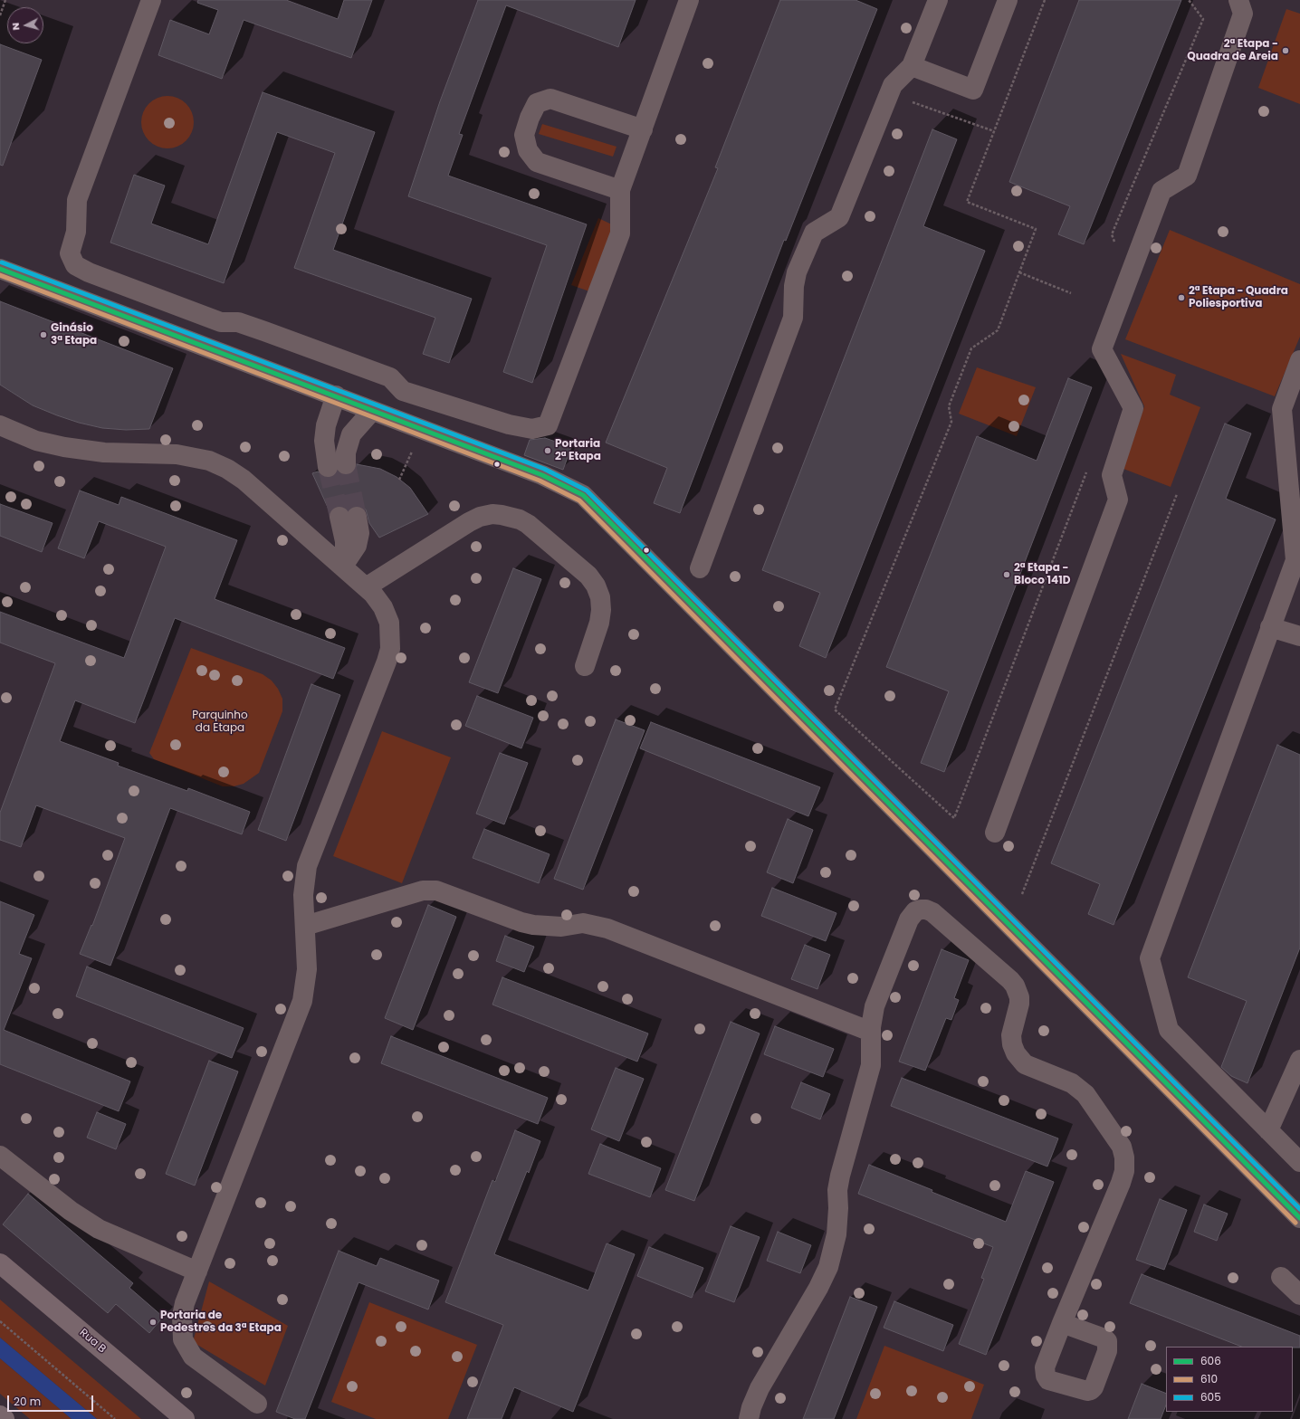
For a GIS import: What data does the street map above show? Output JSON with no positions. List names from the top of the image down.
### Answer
{
  "streets": {
    "main road": ["Rua B"]
  },
  "parks": ["Parquinho da Etapa"],
  "places": [
    "2ª Etapa - Quadra de Areia",
    "2ª Etapa - Quadra Poliesportiva",
    "Ginásio 3ª Etapa",
    "Portaria 2ª Etapa",
    "2ª Etapa - Bloco 141D",
    "Portaria de Pedestres da 3ª Etapa"
  ],
  "lines": ["transit line 605", "transit line 606", "transit line 610"],
  "legend": ["606", "610", "605"],
  "scale_bar": "20 m",
  "north": "left"
}
